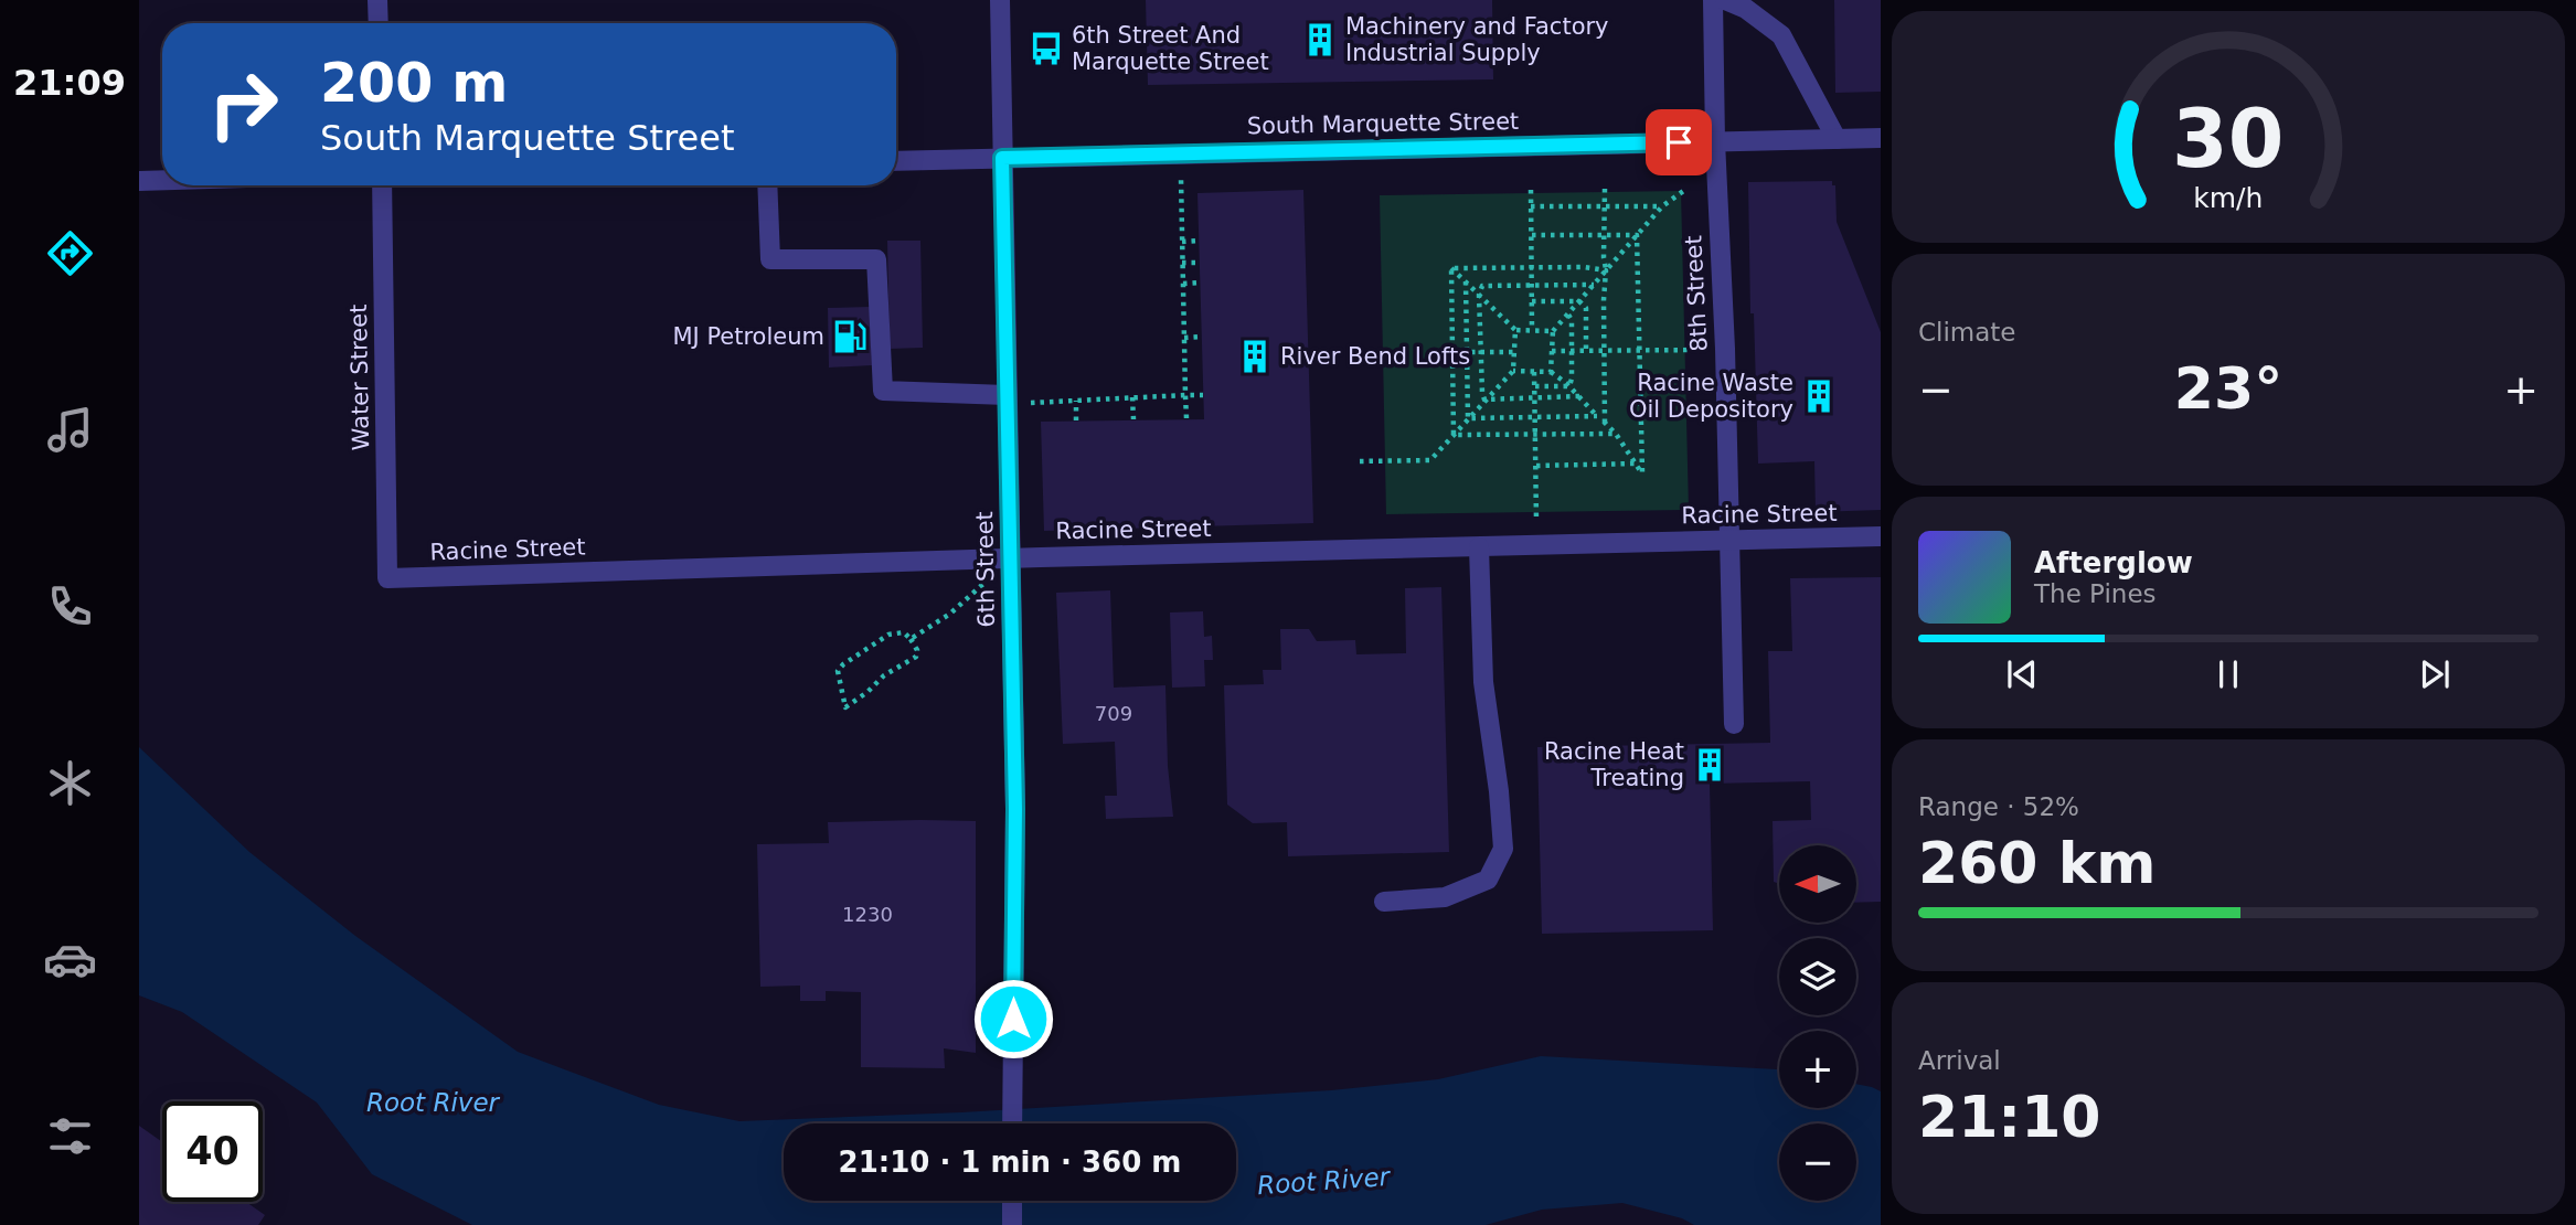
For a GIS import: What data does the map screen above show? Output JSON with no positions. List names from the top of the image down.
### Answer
{
  "streets": {
    "street": [
      "South Marquette Street",
      "8th Street",
      "Water Street",
      "Racine Street",
      "6th Street"
    ]
  },
  "crossings": [
    ["South Marquette Street", "8th Street"],
    ["South Marquette Street", "6th Street"],
    ["8th Street", "Racine Street"],
    ["Water Street", "Racine Street"],
    ["Racine Street", "6th Street"]
  ],
  "water": ["Root River"],
  "places": {
    "building": [
      "Machinery and Factory Industrial Supply",
      "River Bend Lofts",
      "Racine Waste Oil Depository",
      "Racine Heat Treating"
    ],
    "bus stop": ["6th Street And Marquette Street"],
    "fuel station": ["MJ Petroleum"]
  },
  "house_numbers": ["709", "1230"],
  "north": "left",
  "page": {
    "tabs": "21:09",
    "turn": ["200 m", "South Marquette Street"],
    "tile": [
      "Climate",
      ["Range · 52%", "260 km"],
      ["Arrival", "21:10"]
    ],
    "heat": ["−", "23°", "+"],
    "song": ["Afterglow", "The Pines"],
    "map_buttons": ["+", "−"],
    "limit": "40",
    "trip": "21:10 · 1 min · 360 m",
    "gauge": ["30", "km/h"]
  }
}
